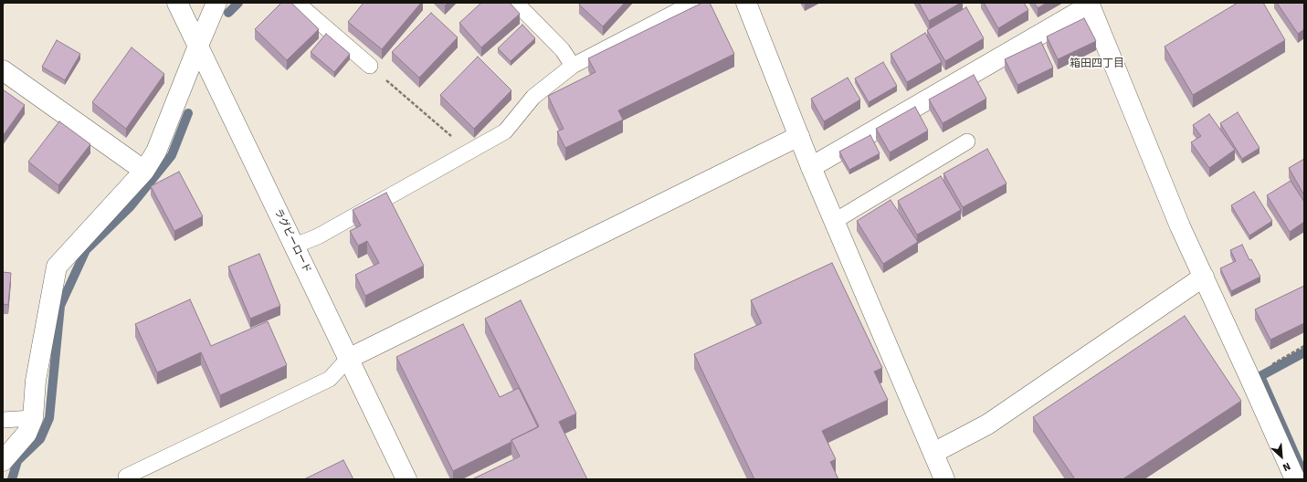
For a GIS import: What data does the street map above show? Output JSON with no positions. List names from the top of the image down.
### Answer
{
  "streets": {
    "street": ["ラグビーロード"]
  },
  "districts": ["箱田四丁目"],
  "north": "bottom right"
}
